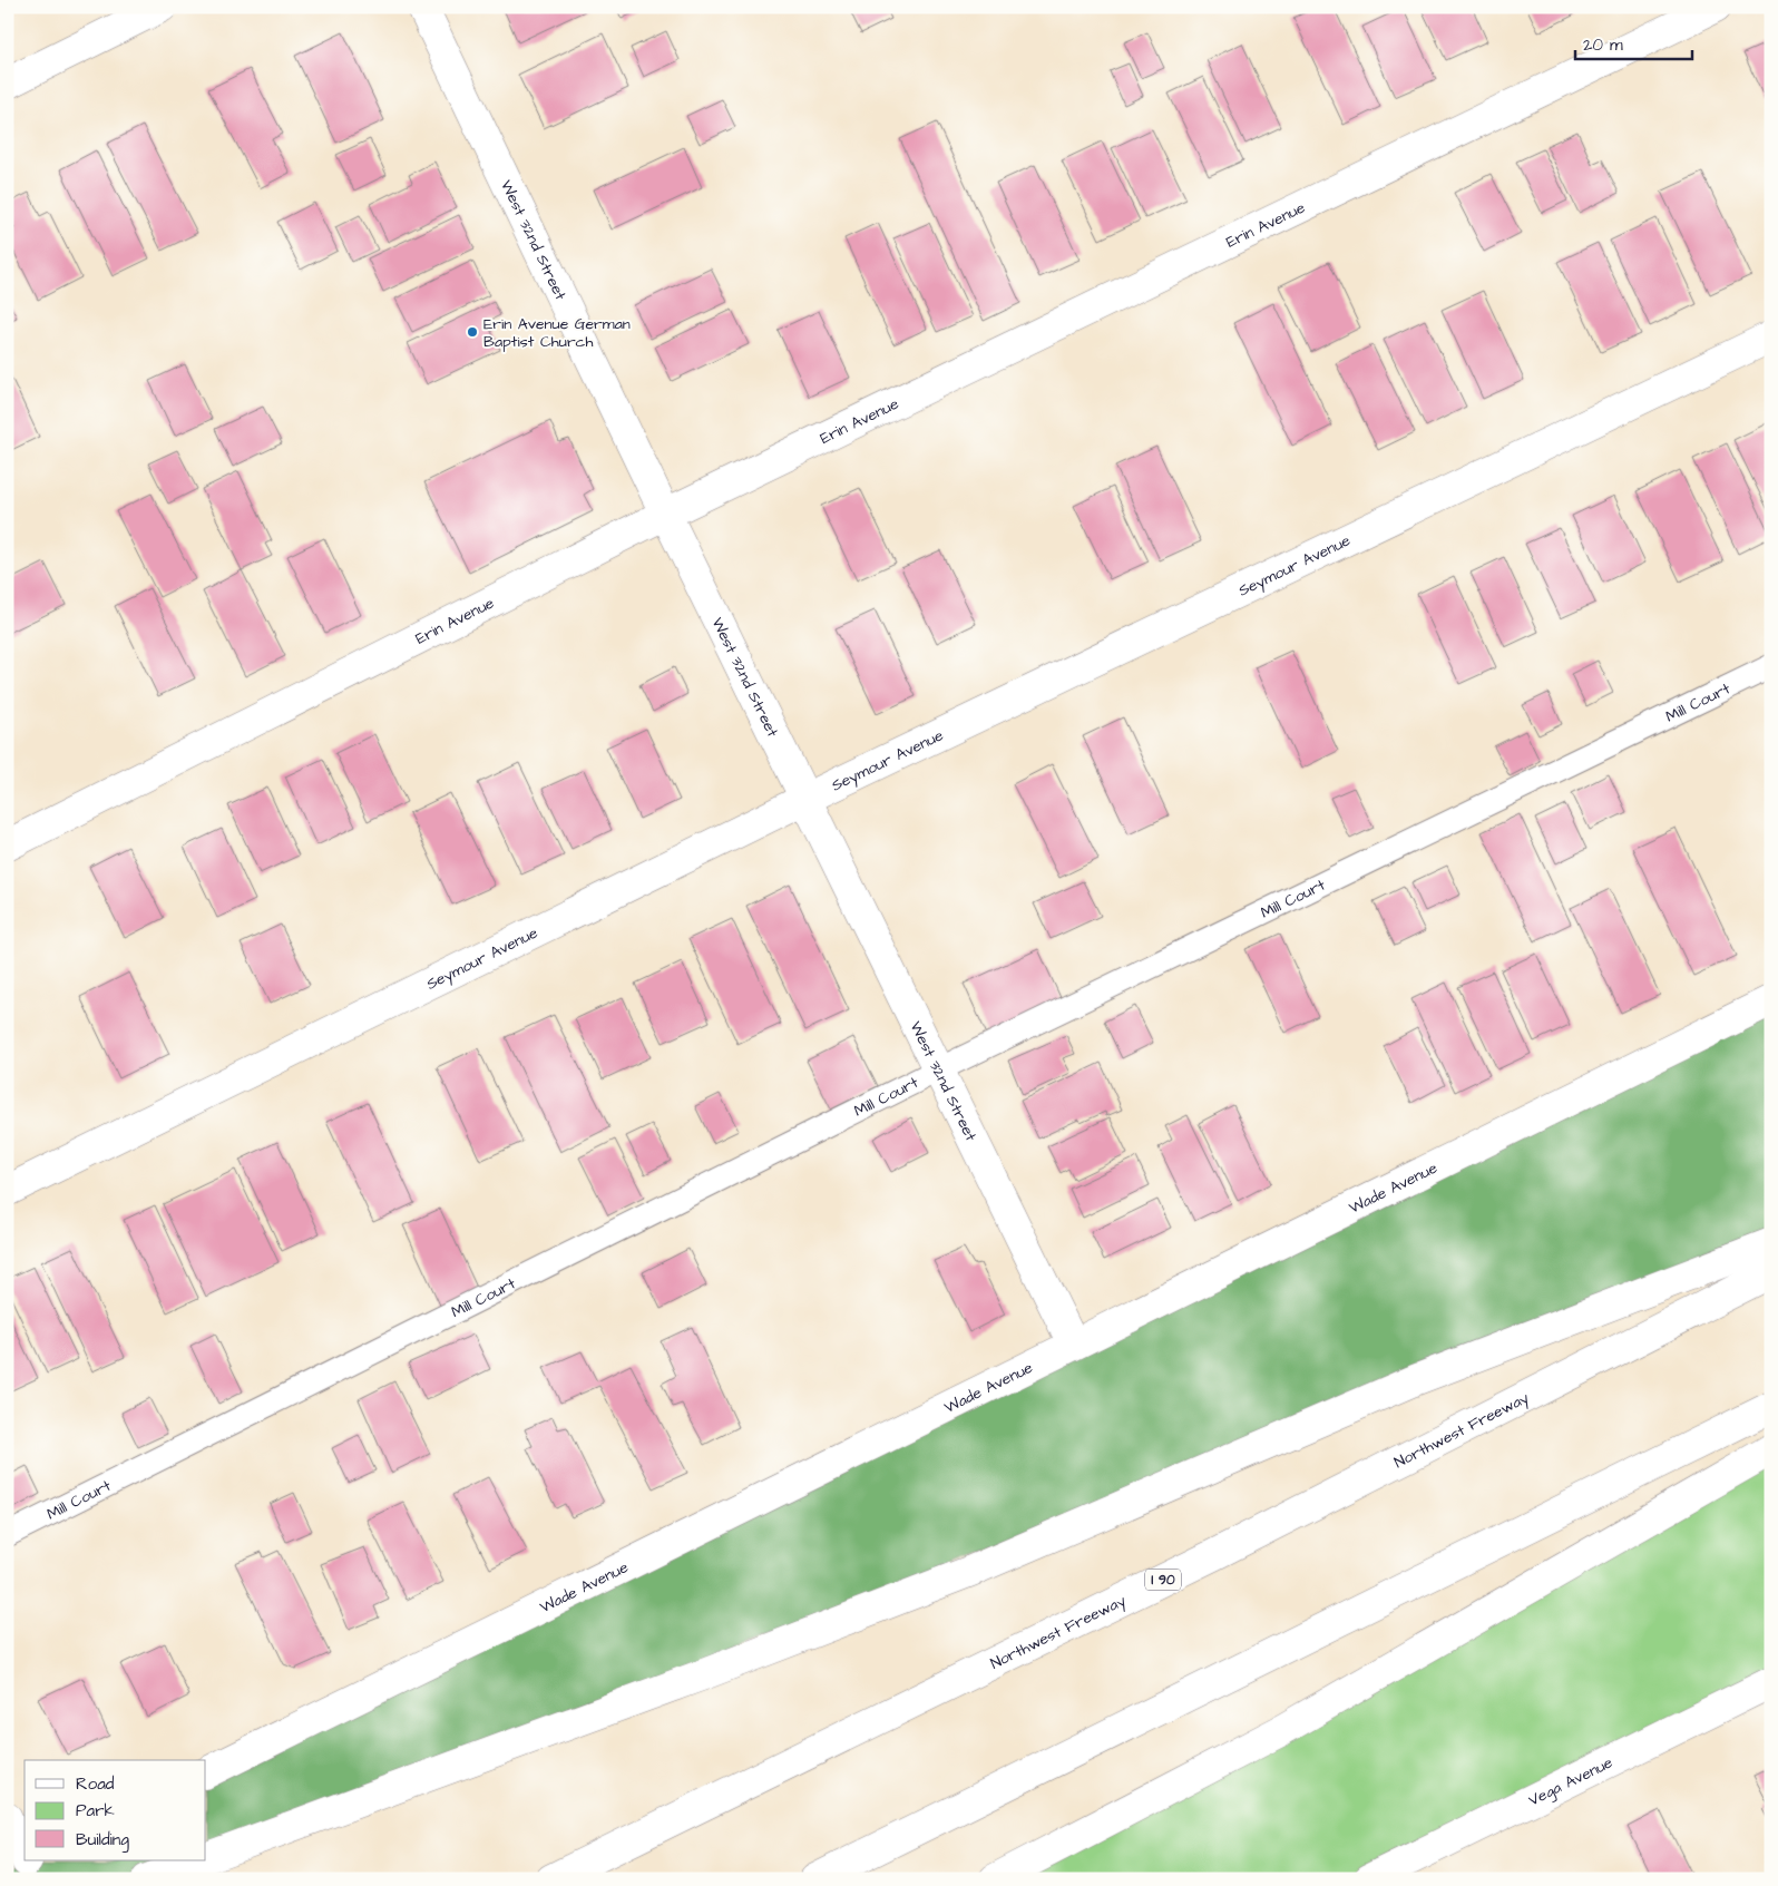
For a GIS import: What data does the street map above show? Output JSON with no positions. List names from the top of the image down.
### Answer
{
  "streets": {
    "main road": [
      "Erin Avenue",
      "West 32nd Street",
      "Seymour Avenue",
      "Wade Avenue",
      "Northwest Freeway",
      "I 90",
      "Vega Avenue"
    ],
    "lane": ["Mill Court"]
  },
  "crossings": [
    ["Erin Avenue", "West 32nd Street"],
    ["West 32nd Street", "Seymour Avenue"],
    ["West 32nd Street", "Mill Court"],
    ["West 32nd Street", "Wade Avenue"]
  ],
  "places": ["Erin Avenue German Baptist Church"],
  "legend": ["Road", "Park", "Building"],
  "scale_bar": "20 m"
}
